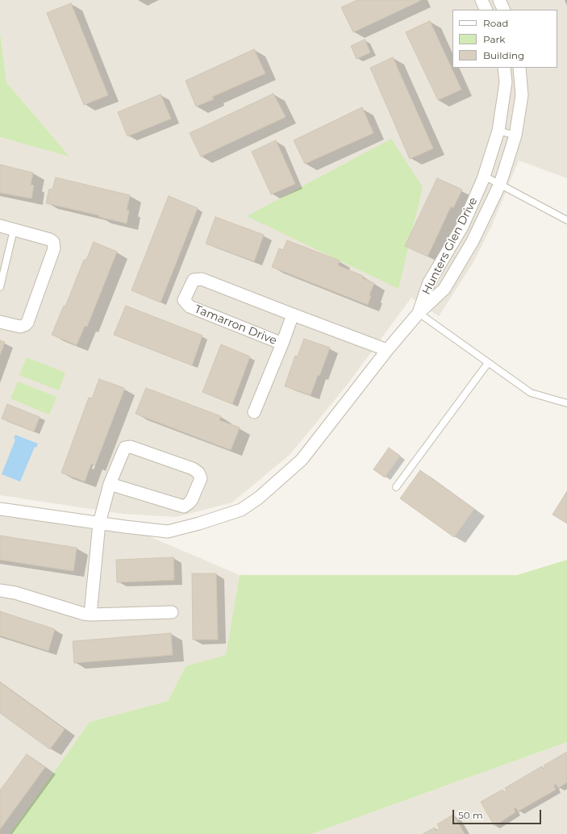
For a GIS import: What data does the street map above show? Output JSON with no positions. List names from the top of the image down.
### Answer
{
  "streets": {
    "street": ["Hunters Glen Drive", "Tamarron Drive"]
  },
  "crossings": [
    ["Hunters Glen Drive", "Tamarron Drive"]
  ],
  "legend": ["Road", "Park", "Building"],
  "scale_bar": "50 m"
}
